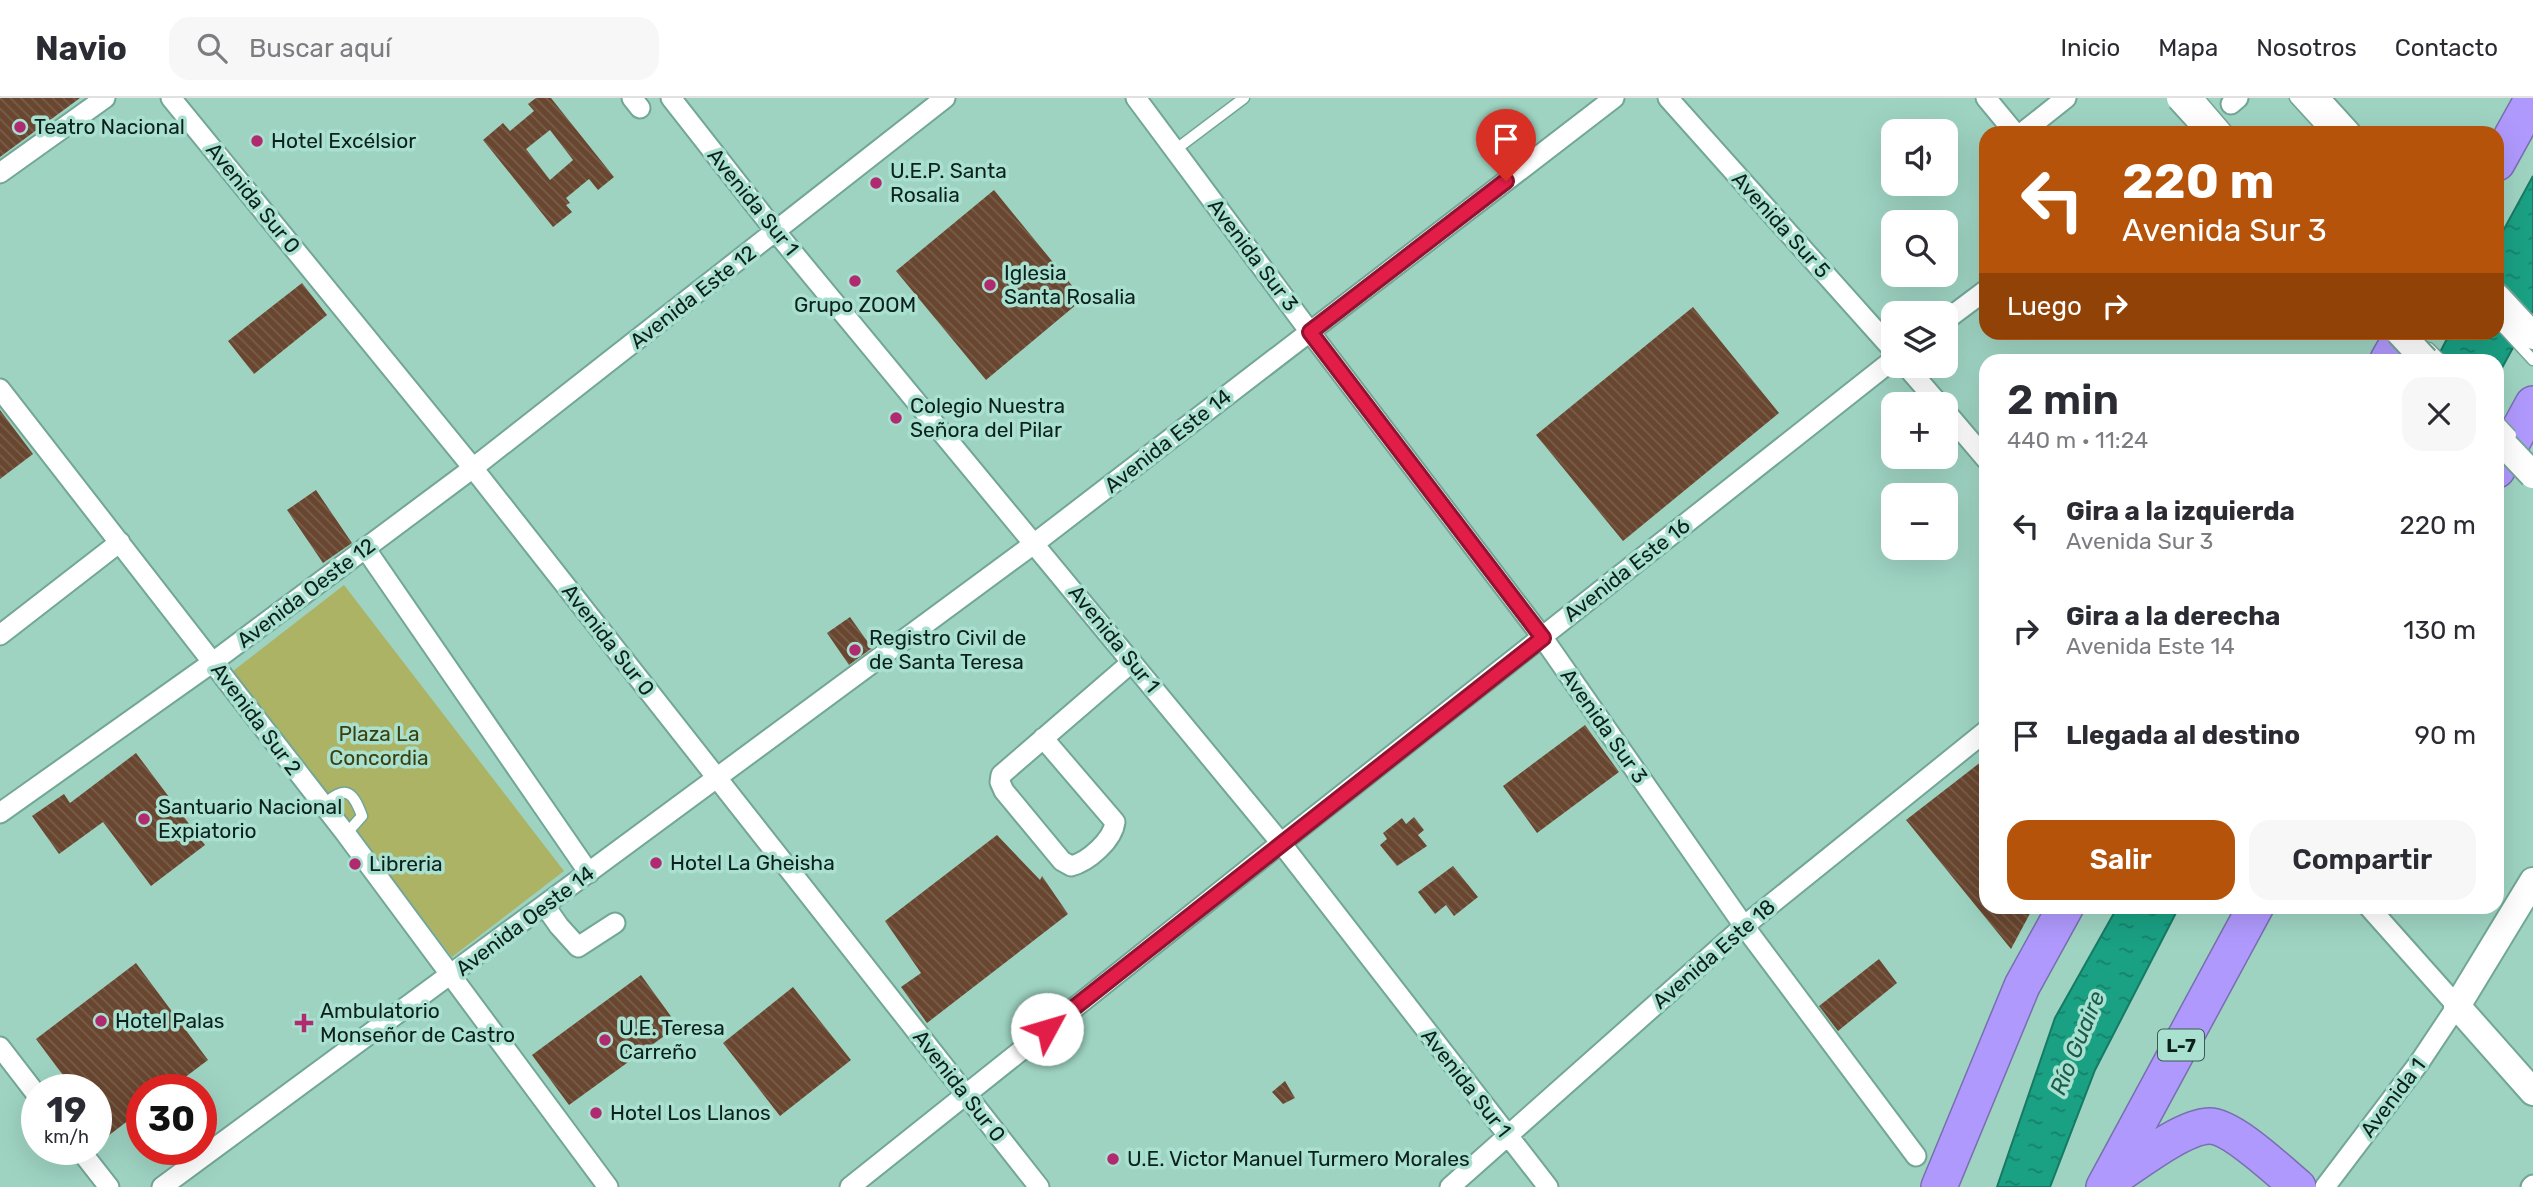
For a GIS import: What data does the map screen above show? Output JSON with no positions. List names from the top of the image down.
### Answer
{
  "streets": {
    "highway": ["L-7"],
    "street": [
      "Avenida Sur 0",
      "Avenida Sur 1",
      "Avenida Sur 5",
      "Avenida Sur 3",
      "Avenida Este 12",
      "Avenida Este 14",
      "Avenida Este 16",
      "Avenida Oeste 12",
      "Avenida Sur 2",
      "Avenida Oeste 14",
      "Avenida Este 18",
      "Avenida 1"
    ]
  },
  "crossings": [
    ["Avenida Sur 0", "Avenida Este 12"],
    ["Avenida Sur 0", "Avenida Este 14"],
    ["Avenida Sur 0", "Avenida Este 16"],
    ["Avenida Sur 0", "Avenida Oeste 12"],
    ["Avenida Sur 0", "Avenida Oeste 14"],
    ["Avenida Sur 1", "Avenida Este 12"],
    ["Avenida Sur 1", "Avenida Este 14"],
    ["Avenida Sur 1", "Avenida Este 16"],
    ["Avenida Sur 1", "Avenida Este 18"],
    ["Avenida Sur 3", "Avenida Este 14"],
    ["Avenida Sur 3", "Avenida Este 16"],
    ["Avenida Sur 3", "Avenida Este 18"],
    ["Avenida Este 12", "Avenida Oeste 12"],
    ["Avenida Este 14", "Avenida Oeste 14"],
    ["Avenida Oeste 12", "Avenida Sur 2"],
    ["Avenida Sur 2", "Avenida Oeste 14"]
  ],
  "water": ["Río Guaire"],
  "parks": ["Plaza La Concordia"],
  "places": {
    "other": [
      "Teatro Nacional",
      "Hotel Excélsior",
      "U.E.P. Santa Rosalia",
      "Grupo ZOOM",
      "Iglesia Santa Rosalia",
      "Colegio Nuestra Señora del Pilar",
      "Registro Civil de de Santa Teresa",
      "Santuario Nacional Expiatorio",
      "Hotel La Gheisha",
      "Libreria",
      "Hotel Palas",
      "U.E. Teresa Carreño",
      "Hotel Los Llanos",
      "U.E. Victor Manuel Turmero Morales"
    ],
    "health": ["Ambulatorio Monseñor de Castro"]
  },
  "page": {
    "header": "Navio",
    "search": "Buscar aquí",
    "nav": [
      "Inicio",
      "Mapa",
      "Nosotros",
      "Contacto"
    ],
    "map_buttons": ["+", "−"],
    "turn": ["220 m", "Avenida Sur 3"],
    "then": "Luego",
    "heading": ["2 min", "440 m · 11:24"],
    "list": [
      {
        "name": "Gira a la izquierda",
        "note": "Avenida Sur 3",
        "value": "220 m"
      },
      {
        "name": "Gira a la derecha",
        "note": "Avenida Este 14",
        "value": "130 m"
      },
      {
        "name": "Llegada al destino",
        "value": "90 m"
      }
    ],
    "buttons": ["Salir", "Compartir"],
    "speed": "19 km/h",
    "limit": "30"
  }
}
